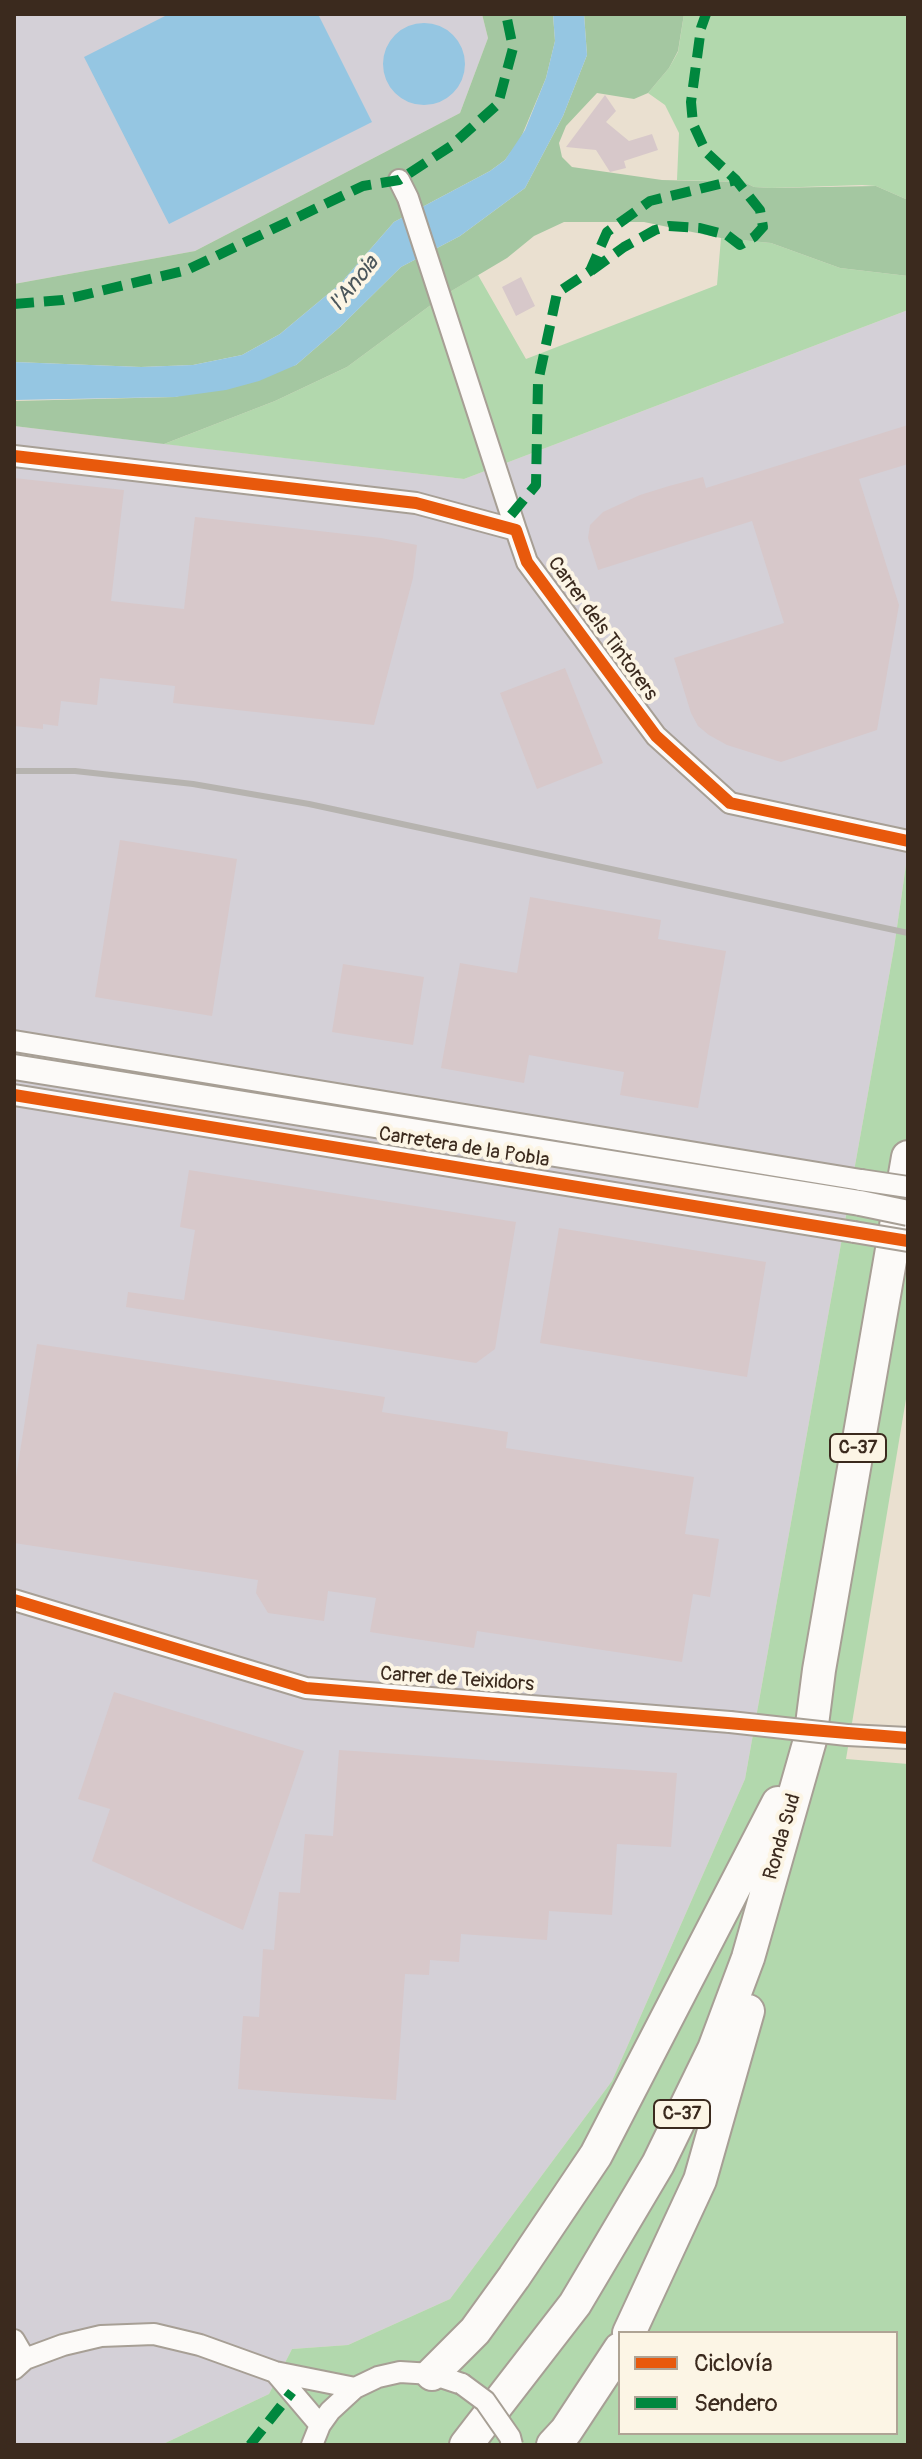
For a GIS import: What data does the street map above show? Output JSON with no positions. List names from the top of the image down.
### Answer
{
  "streets": {
    "highway": ["C-37", "Ronda Sud"],
    "street": ["Carrer dels Tintorers", "Carretera de la Pobla", "Carrer de Teixidors"]
  },
  "crossings": [
    ["C-37", "Ronda Sud"]
  ],
  "water": ["l'Anoia"],
  "legend": ["Ciclovía", "Sendero"]
}
